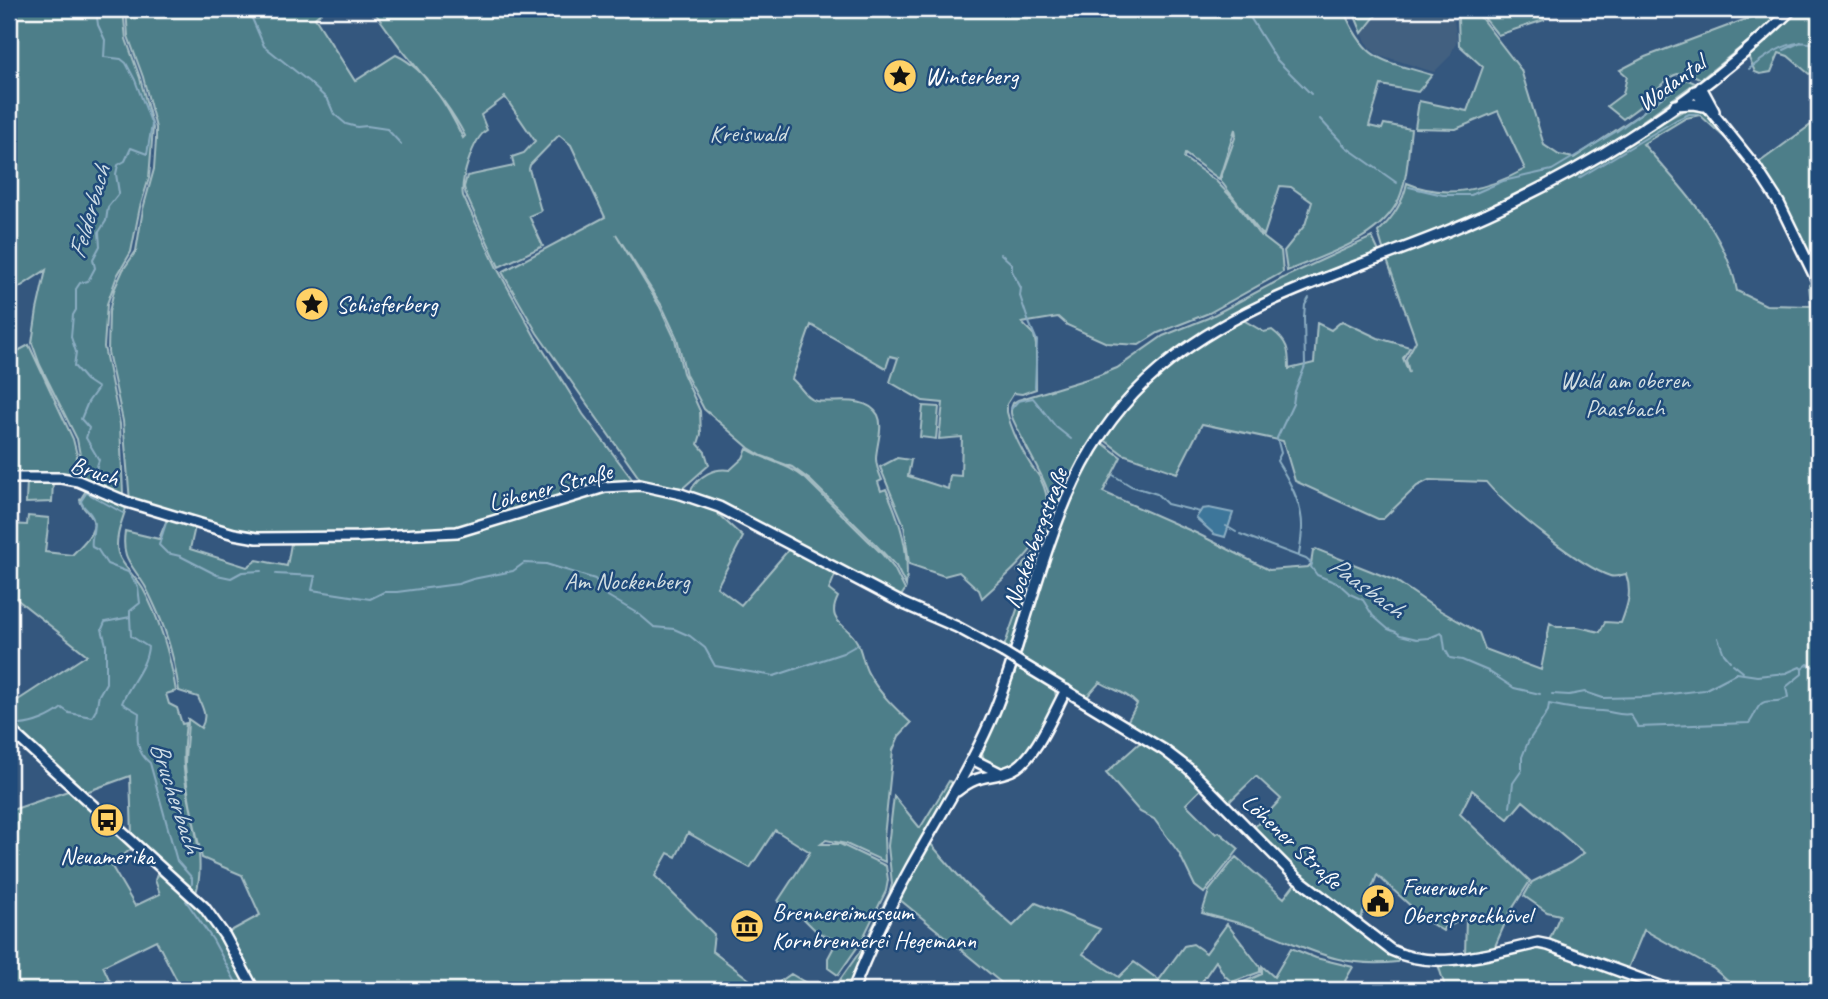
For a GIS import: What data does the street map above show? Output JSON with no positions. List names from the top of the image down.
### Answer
{
  "streets": {
    "street": [
      "Wodantal",
      "Bruch",
      "Löhener Straße",
      "Nockenbergstraße"
    ]
  },
  "crossings": [
    ["Wodantal", "Nockenbergstraße"],
    ["Bruch", "Löhener Straße"]
  ],
  "water": ["Felderbach", "Paasbach", "Brucherbach"],
  "parks": ["Kreiswald", "Wald am oberen Paasbach", "Am Nockenberg"],
  "places": {
    "place": ["Winterberg", "Schieferberg"],
    "bus stop": ["Neuamerika"],
    "public building": ["Feuerwehr Obersprockhövel"],
    "museum": ["Brennereimuseum Kornbrennerei Hegemann"]
  }
}
